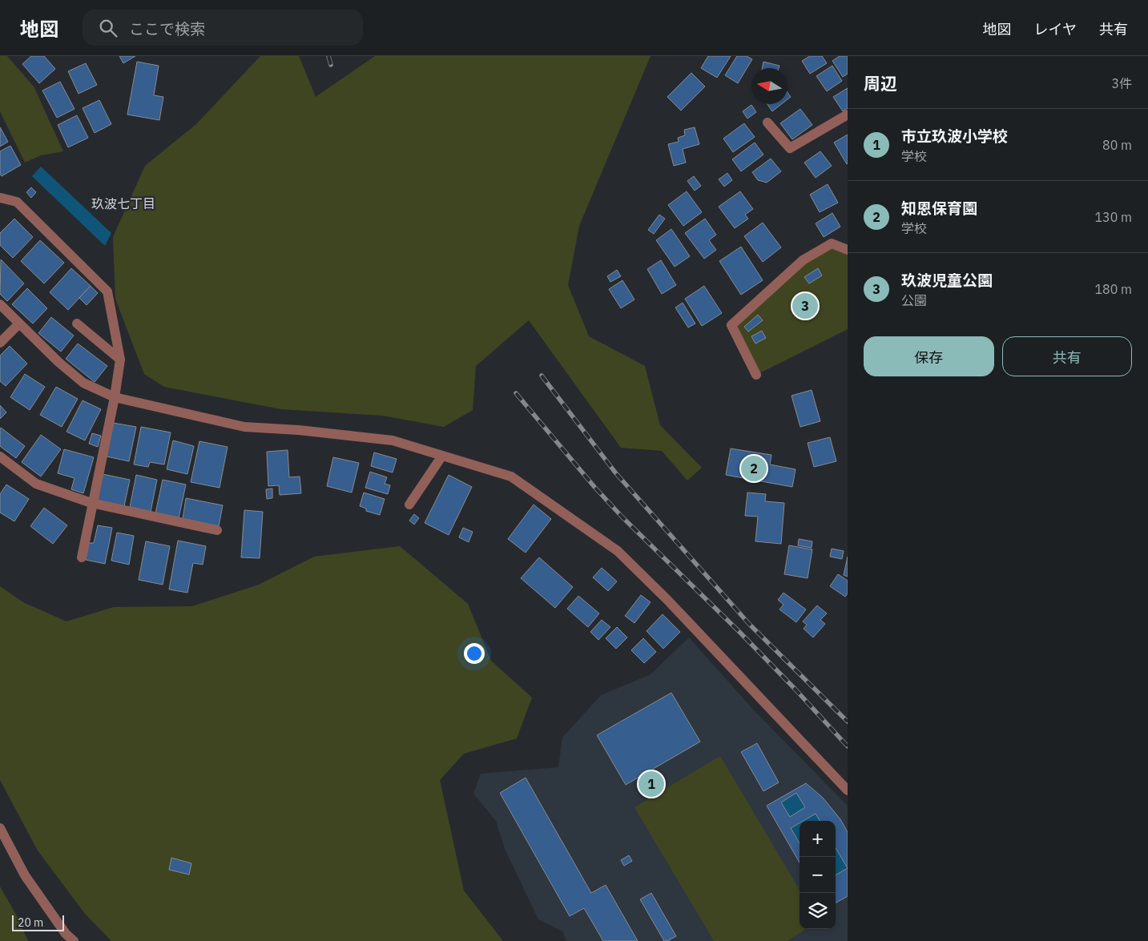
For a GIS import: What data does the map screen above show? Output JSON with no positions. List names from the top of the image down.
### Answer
{
  "districts": ["玖波七丁目"],
  "scale_bar": "20 m",
  "north": "left",
  "page": {
    "header": "地図",
    "search": "ここで検索",
    "nav": ["地図", "レイヤ", "共有"],
    "heading": ["周辺", "3件"],
    "list": [
      {
        "mark": "1",
        "name": "市立玖波小学校",
        "note": "学校",
        "value": "80 m"
      },
      {
        "mark": "2",
        "name": "知恩保育園",
        "note": "学校",
        "value": "130 m"
      },
      {
        "mark": "3",
        "name": "玖波児童公園",
        "note": "公園",
        "value": "180 m"
      }
    ],
    "pins": ["3", "2", "1"],
    "buttons": ["保存", "共有"],
    "map_buttons": ["+", "−"],
    "scale": "20 m"
  }
}
